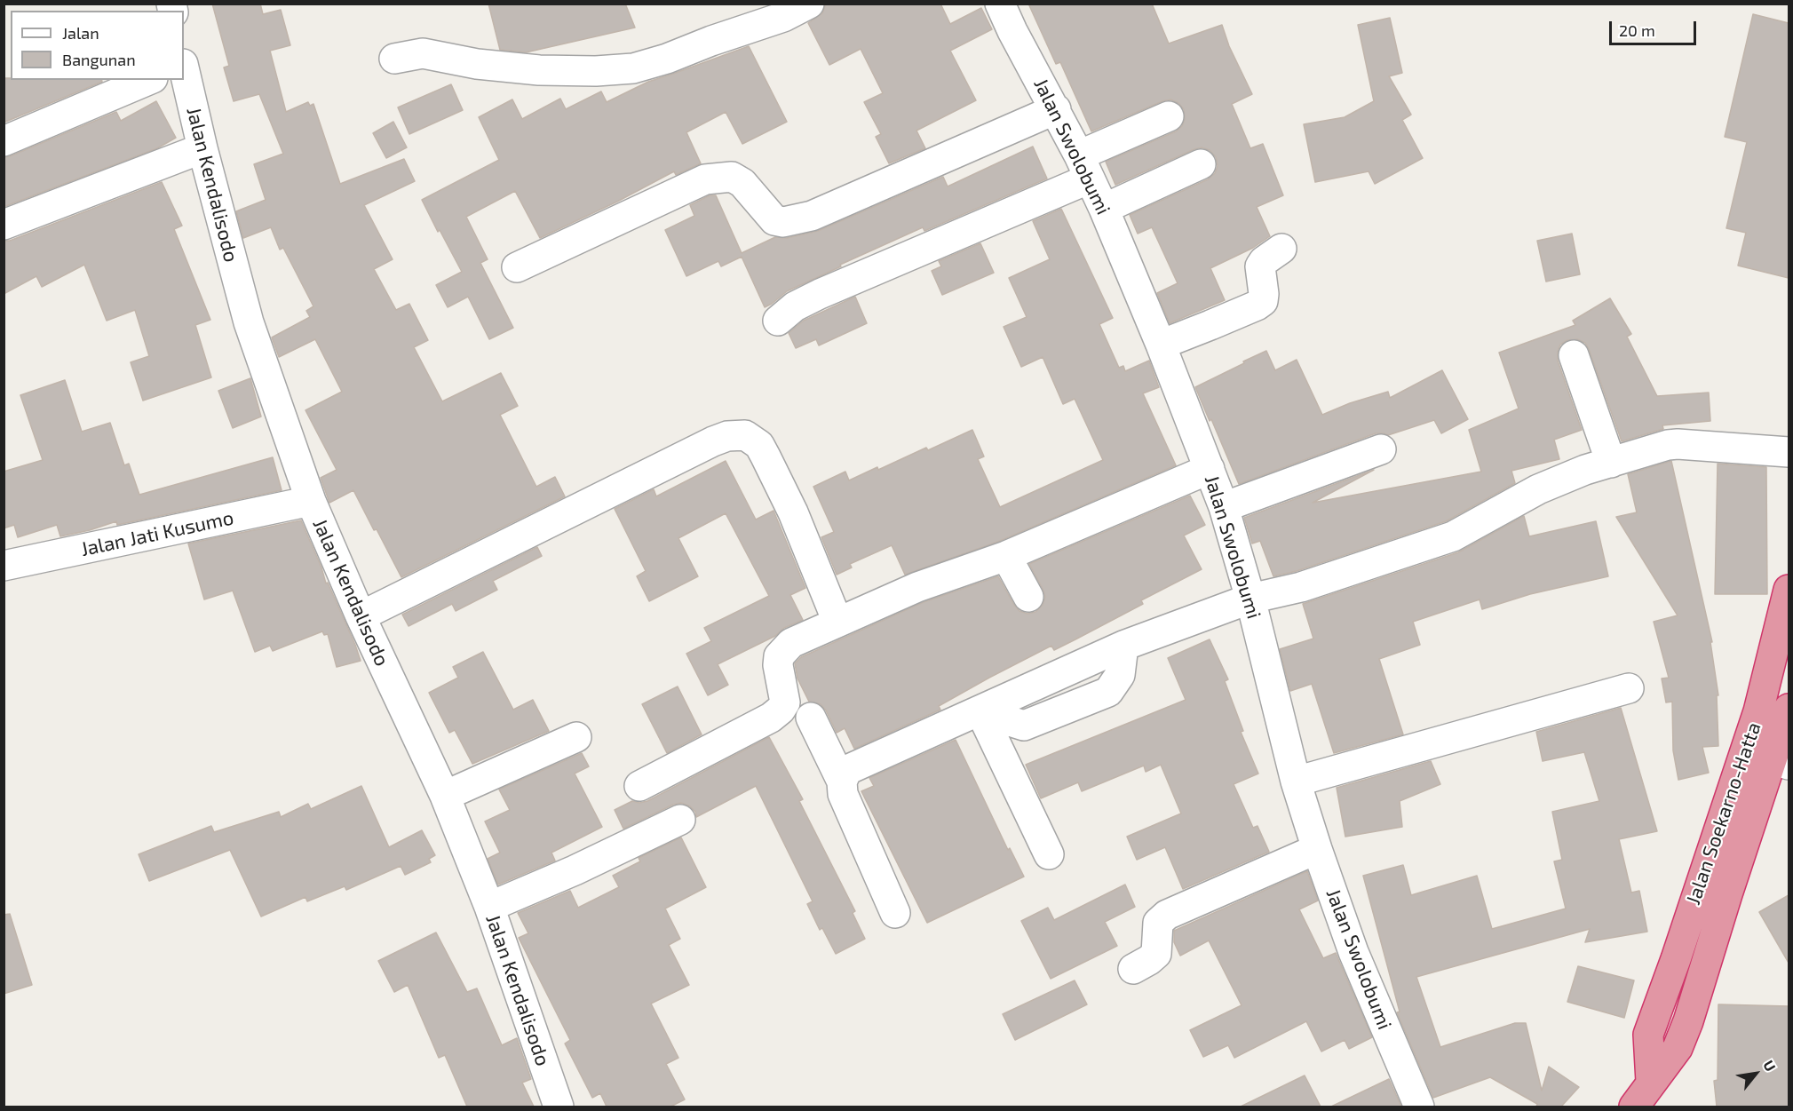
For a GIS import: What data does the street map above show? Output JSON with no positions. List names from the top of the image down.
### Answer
{
  "streets": {
    "highway": ["Jalan Soekarno-Hatta"],
    "street": ["Jalan Swolobumi", "Jalan Kendalisodo", "Jalan Jati Kusumo"]
  },
  "crossings": [
    ["Jalan Kendalisodo", "Jalan Jati Kusumo"]
  ],
  "legend": ["Jalan", "Bangunan"],
  "scale_bar": "20 m",
  "north": "top right"
}
